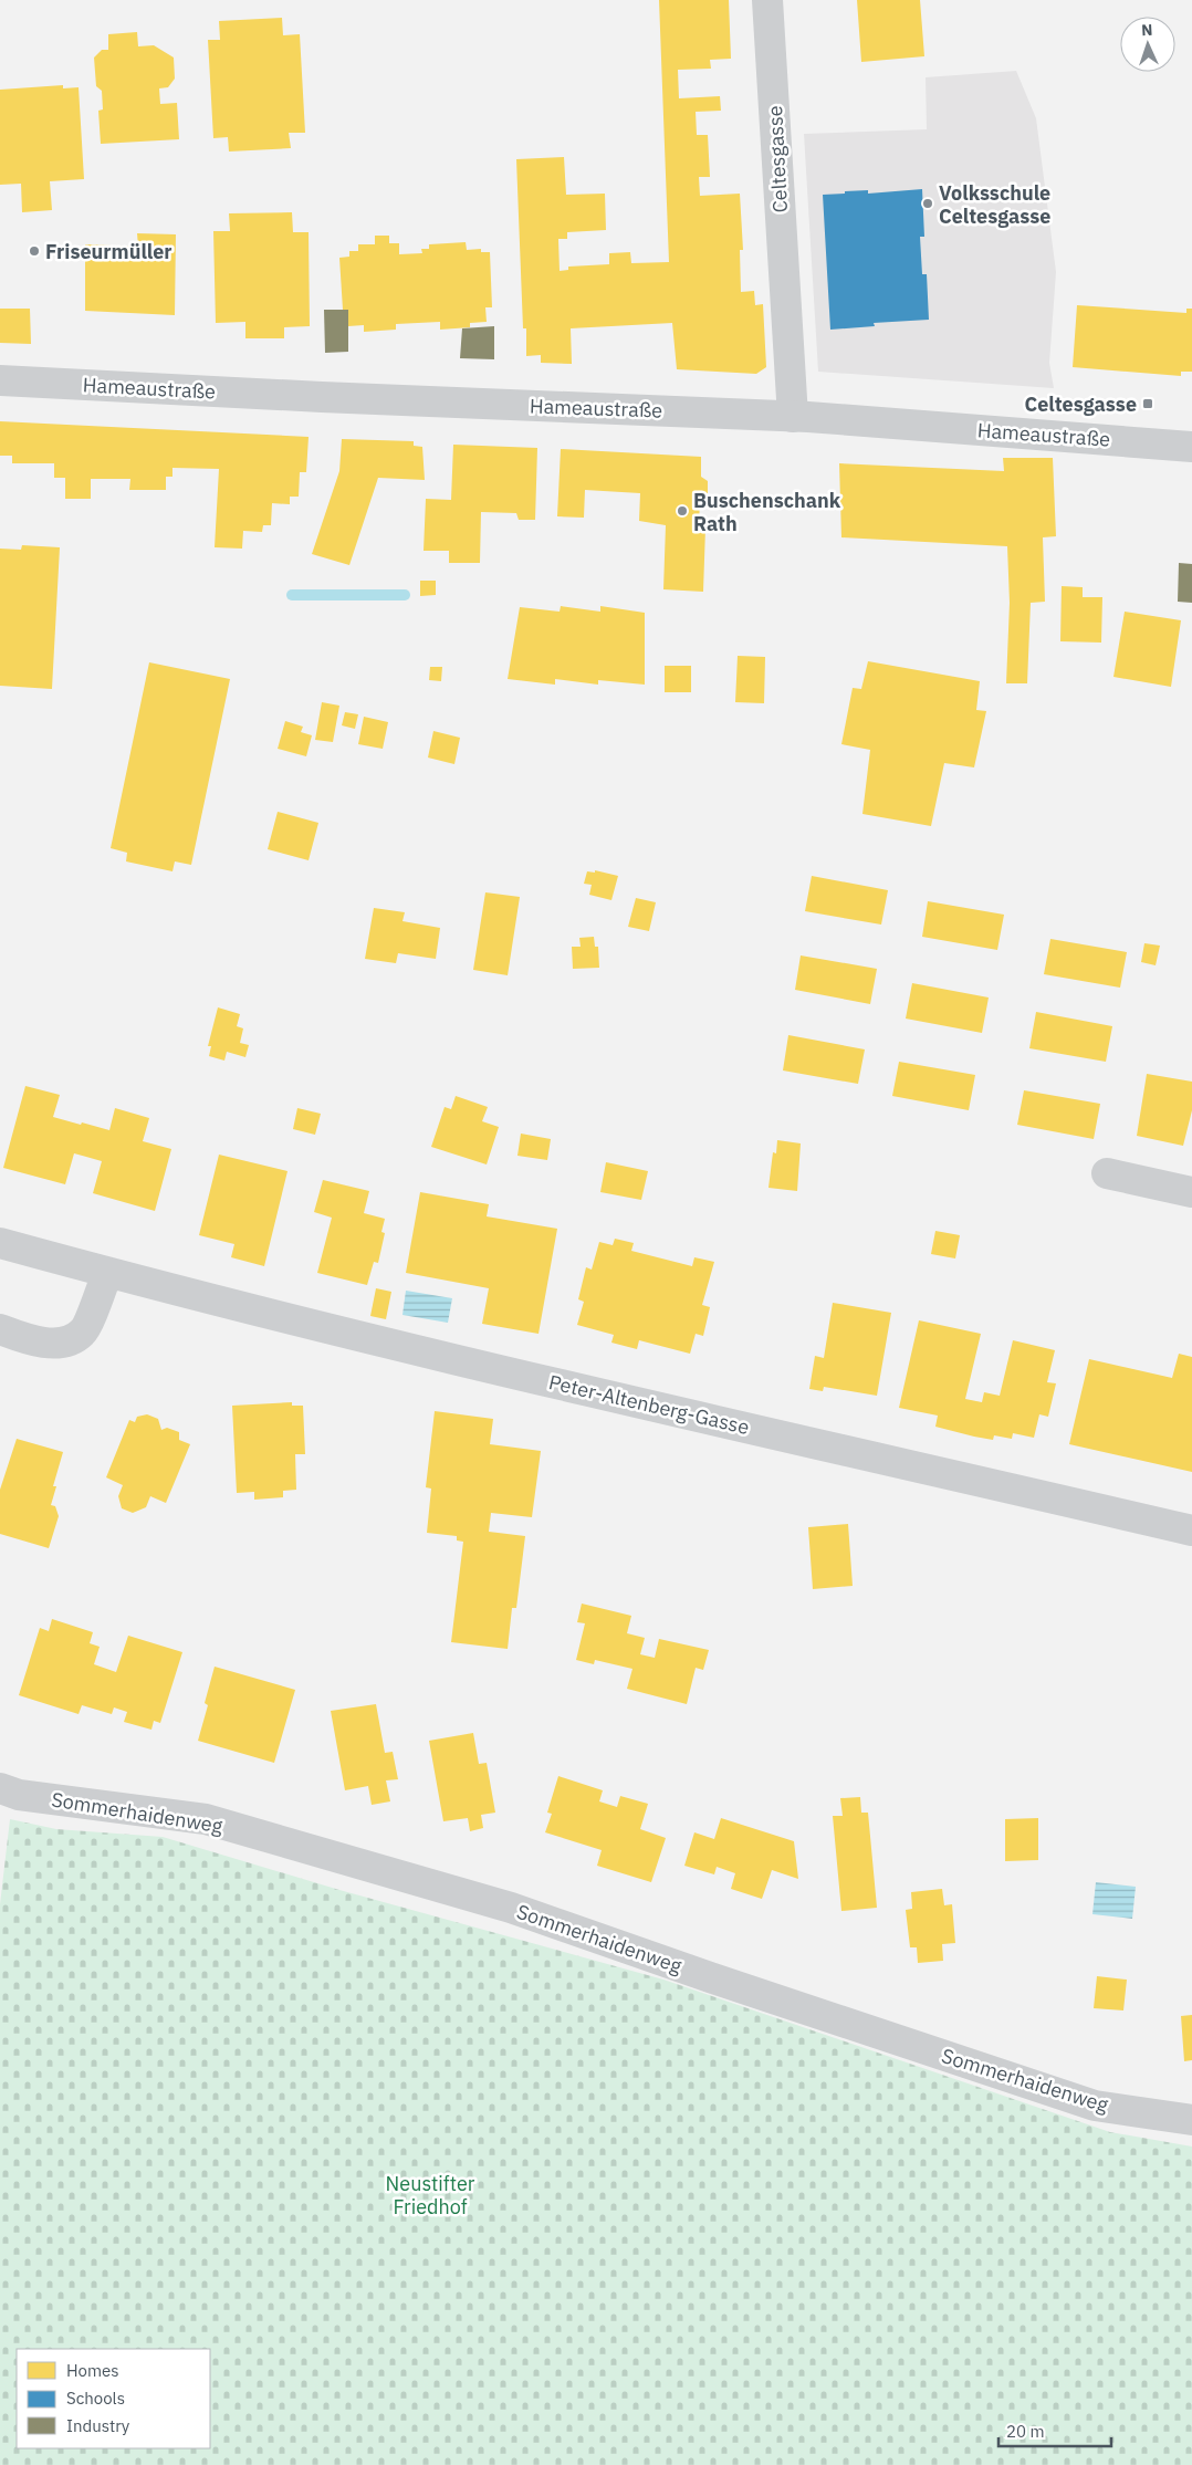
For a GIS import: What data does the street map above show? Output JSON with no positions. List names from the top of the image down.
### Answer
{
  "streets": {
    "street": [
      "Celtesgasse",
      "Hameaustraße",
      "Peter-Altenberg-Gasse",
      "Sommerhaidenweg"
    ]
  },
  "crossings": [
    ["Celtesgasse", "Hameaustraße"]
  ],
  "parks": ["Neustifter Friedhof"],
  "places": {
    "other": ["Volksschule Celtesgasse", "Friseurmüller", "Buschenschank Rath"],
    "transit": ["Celtesgasse"]
  },
  "legend": ["Homes", "Schools", "Industry"],
  "scale_bar": "20 m",
  "north": "top"
}
